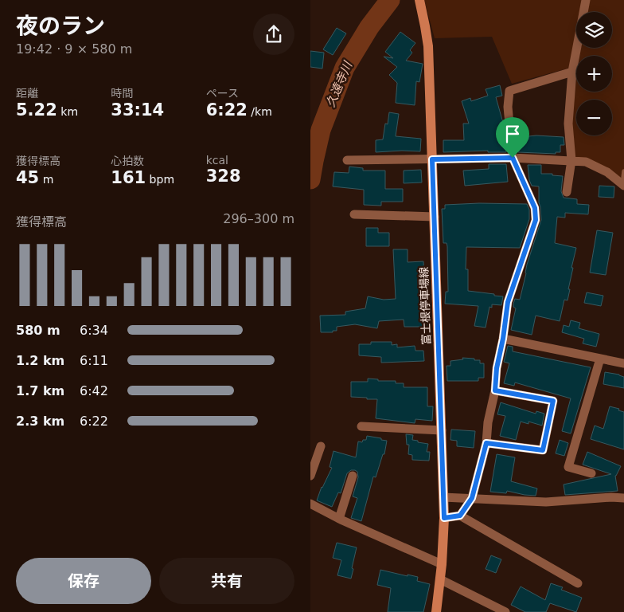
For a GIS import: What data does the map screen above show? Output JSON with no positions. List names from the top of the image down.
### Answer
{
  "streets": {
    "main road": ["富士根停車場線"]
  },
  "water": ["久遠寺川"],
  "page": {
    "heading": ["夜のラン", "19:42 · 9 × 580 m"],
    "map_buttons": ["+", "−"],
    "stats": [
      ["距離", "5.22 km"],
      ["時間", "33:14"],
      ["ペース", "6:22 /km"],
      ["獲得標高", "45 m"],
      ["心拍数", "161 bpm"],
      ["kcal", "328"]
    ],
    "chart": ["獲得標高", "296–300 m"],
    "list": [
      {
        "name": "580 m",
        "note": "6:34"
      },
      {
        "name": "1.2 km",
        "note": "6:11"
      },
      {
        "name": "1.7 km",
        "note": "6:42"
      },
      {
        "name": "2.3 km",
        "note": "6:22"
      }
    ],
    "buttons": ["保存", "共有"]
  }
}
